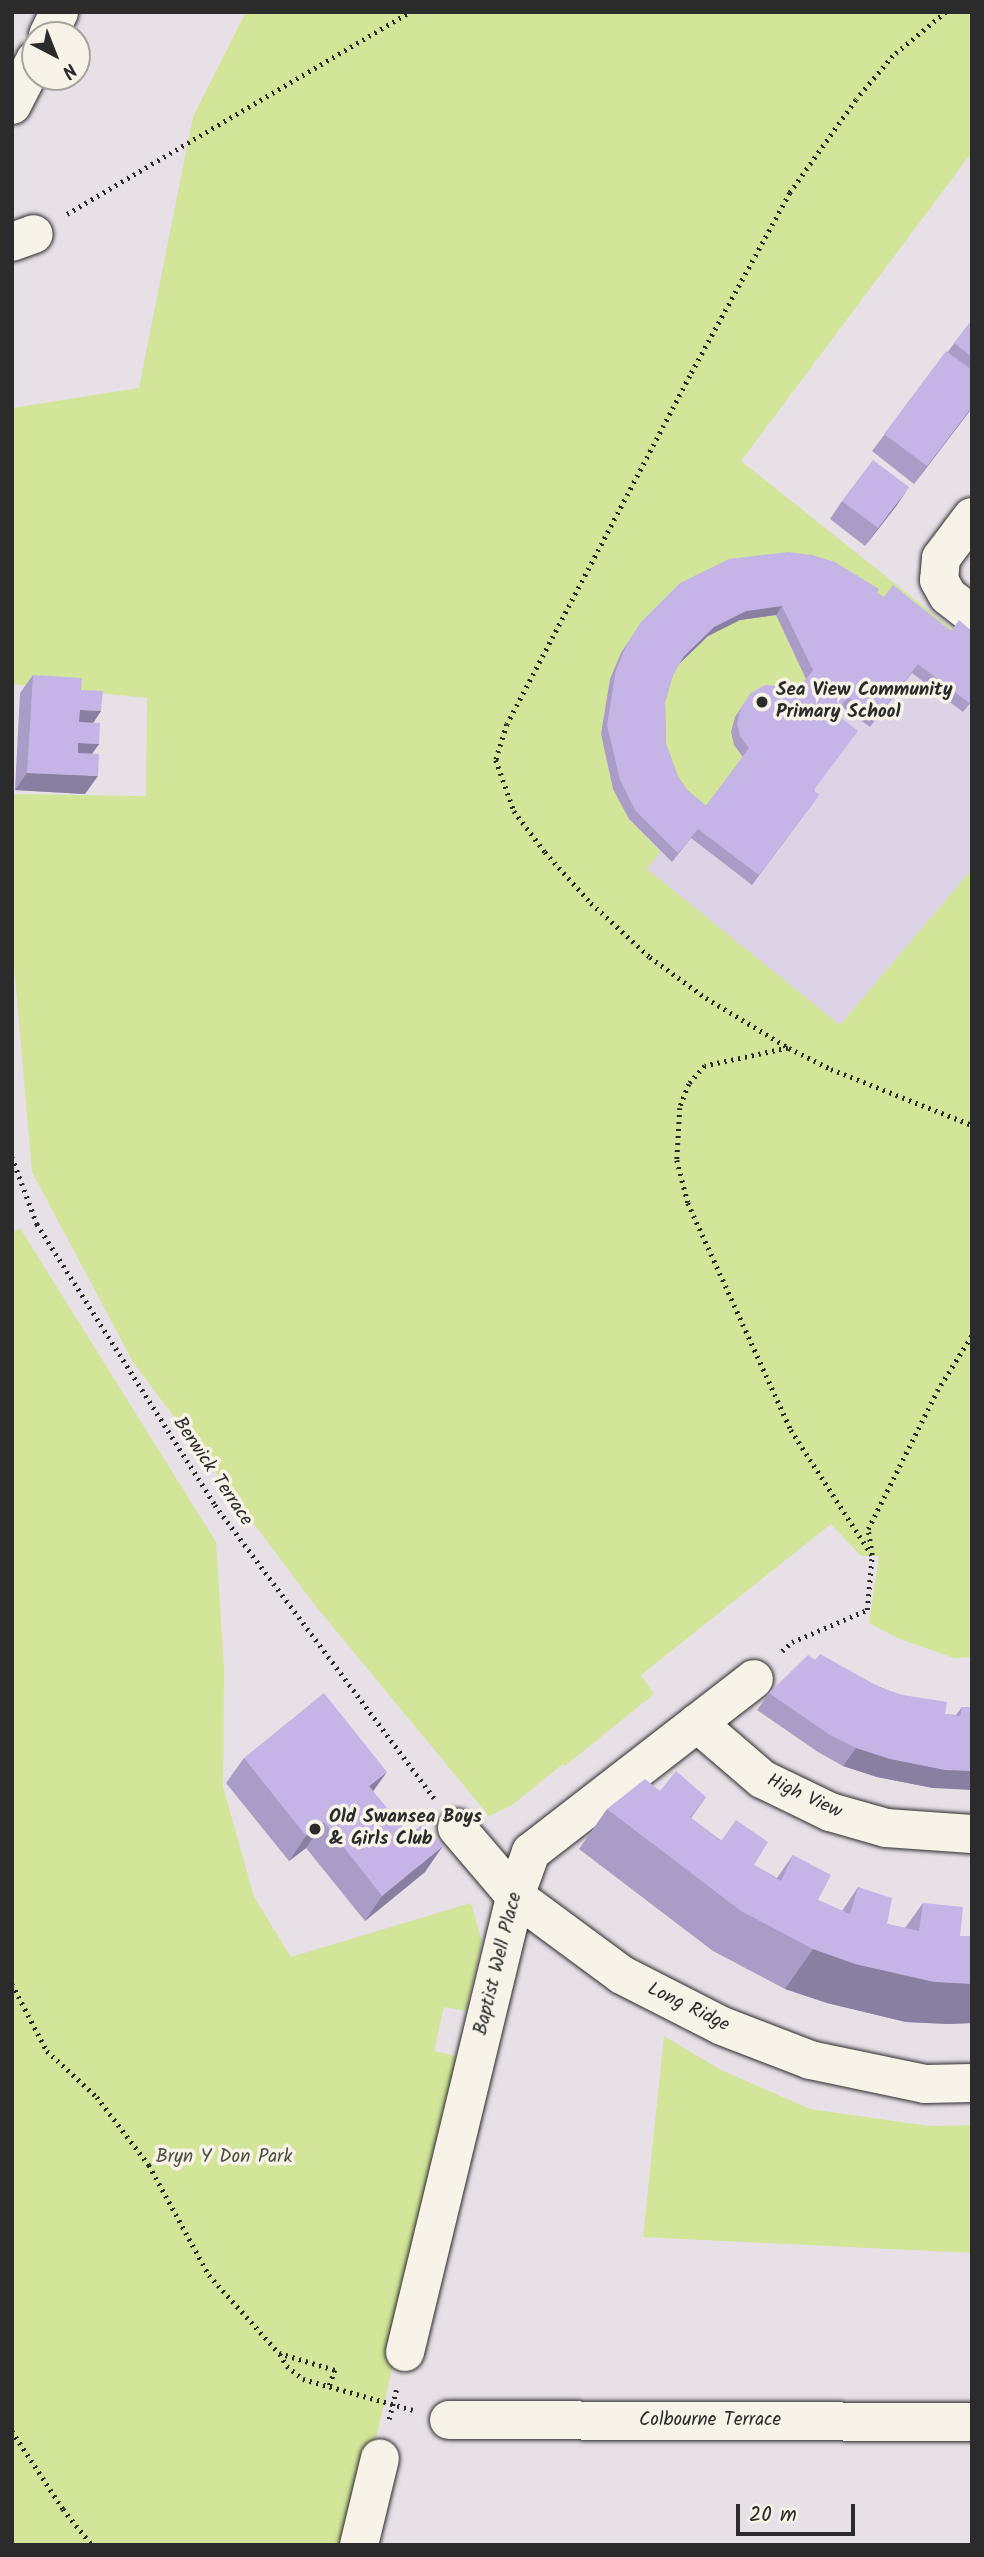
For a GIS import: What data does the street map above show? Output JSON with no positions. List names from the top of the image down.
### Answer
{
  "streets": {
    "street": [
      "High View",
      "Baptist Well Place",
      "Long Ridge",
      "Colbourne Terrace"
    ],
    "path": ["Berwick Terrace"]
  },
  "crossings": [
    ["High View", "Baptist Well Place"],
    ["Baptist Well Place", "Long Ridge"]
  ],
  "parks": ["Bryn Y Don Park"],
  "places": ["Sea View Community Primary School", "Old Swansea Boys & Girls Club"],
  "scale_bar": "20 m",
  "north": "bottom right"
}
